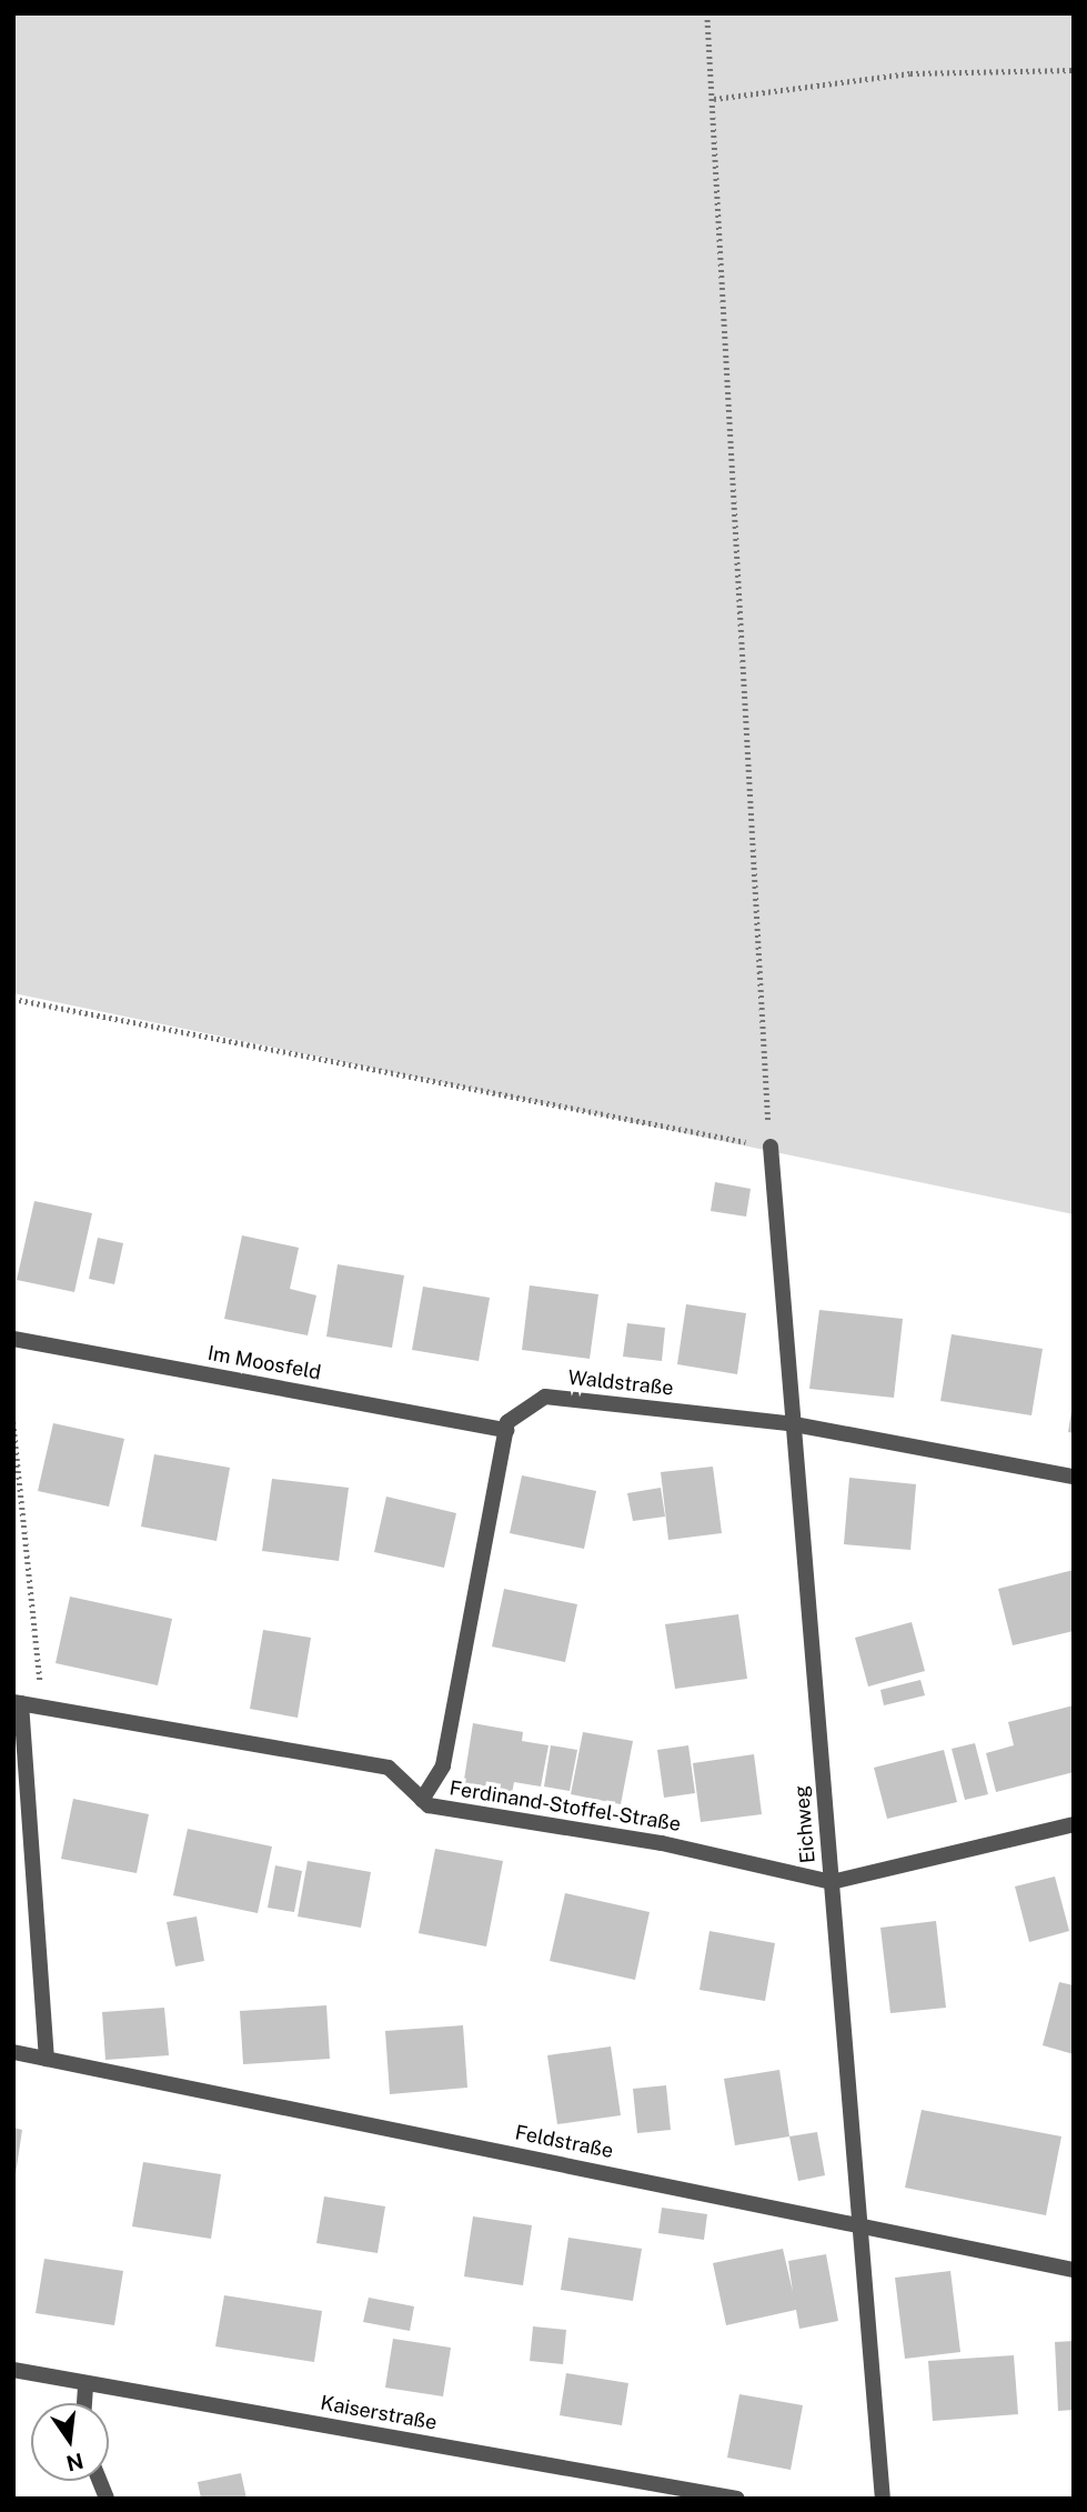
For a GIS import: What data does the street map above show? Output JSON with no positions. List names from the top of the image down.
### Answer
{
  "streets": {
    "street": [
      "Im Moosfeld",
      "Waldstraße",
      "Ferdinand-Stoffel-Straße",
      "Eichweg",
      "Feldstraße",
      "Kaiserstraße"
    ]
  },
  "crossings": [
    ["Im Moosfeld", "Waldstraße"],
    ["Waldstraße", "Eichweg"],
    ["Ferdinand-Stoffel-Straße", "Eichweg"],
    ["Eichweg", "Feldstraße"]
  ],
  "north": "bottom"
}
